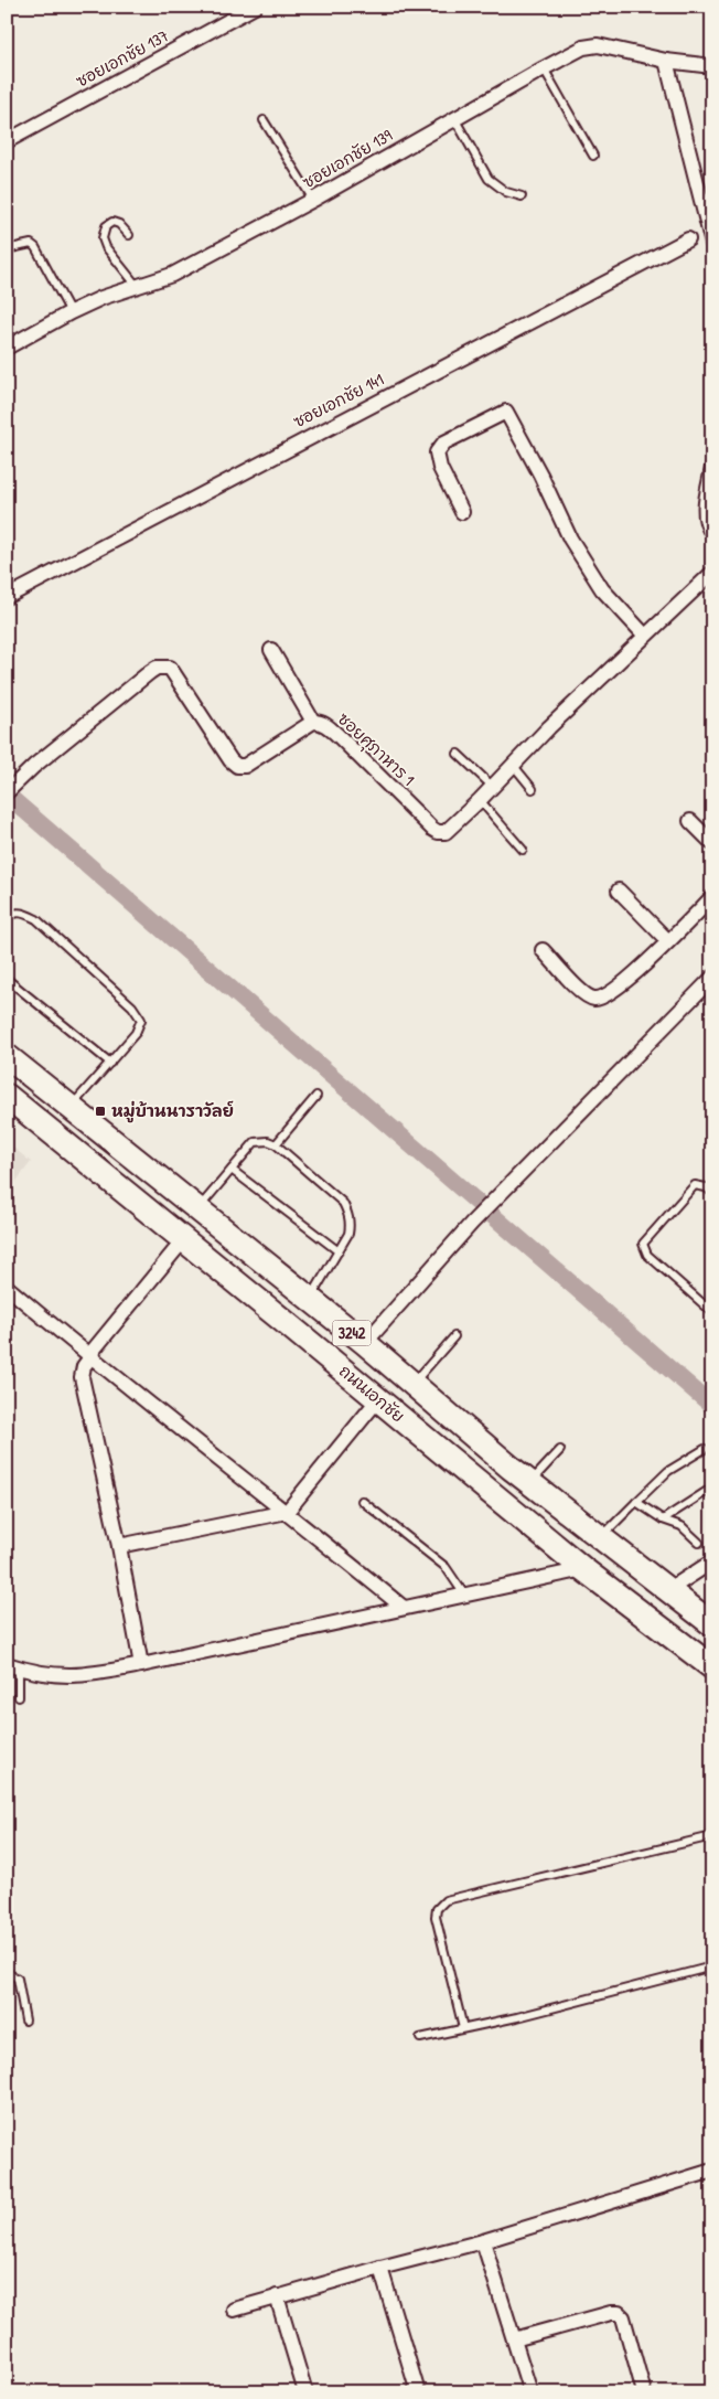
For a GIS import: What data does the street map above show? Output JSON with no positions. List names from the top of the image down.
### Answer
{
  "streets": {
    "main road": ["3242", "ถนนเอกชัย"],
    "street": [
      "ซอยเอกชัย 137",
      "ซอยเอกชัย 139",
      "ซอยเอกชัย 141",
      "ซอยศุภาหาร 1"
    ]
  },
  "places": {
    "transit": ["หมู่บ้านนาราวัลย์"]
  }
}
